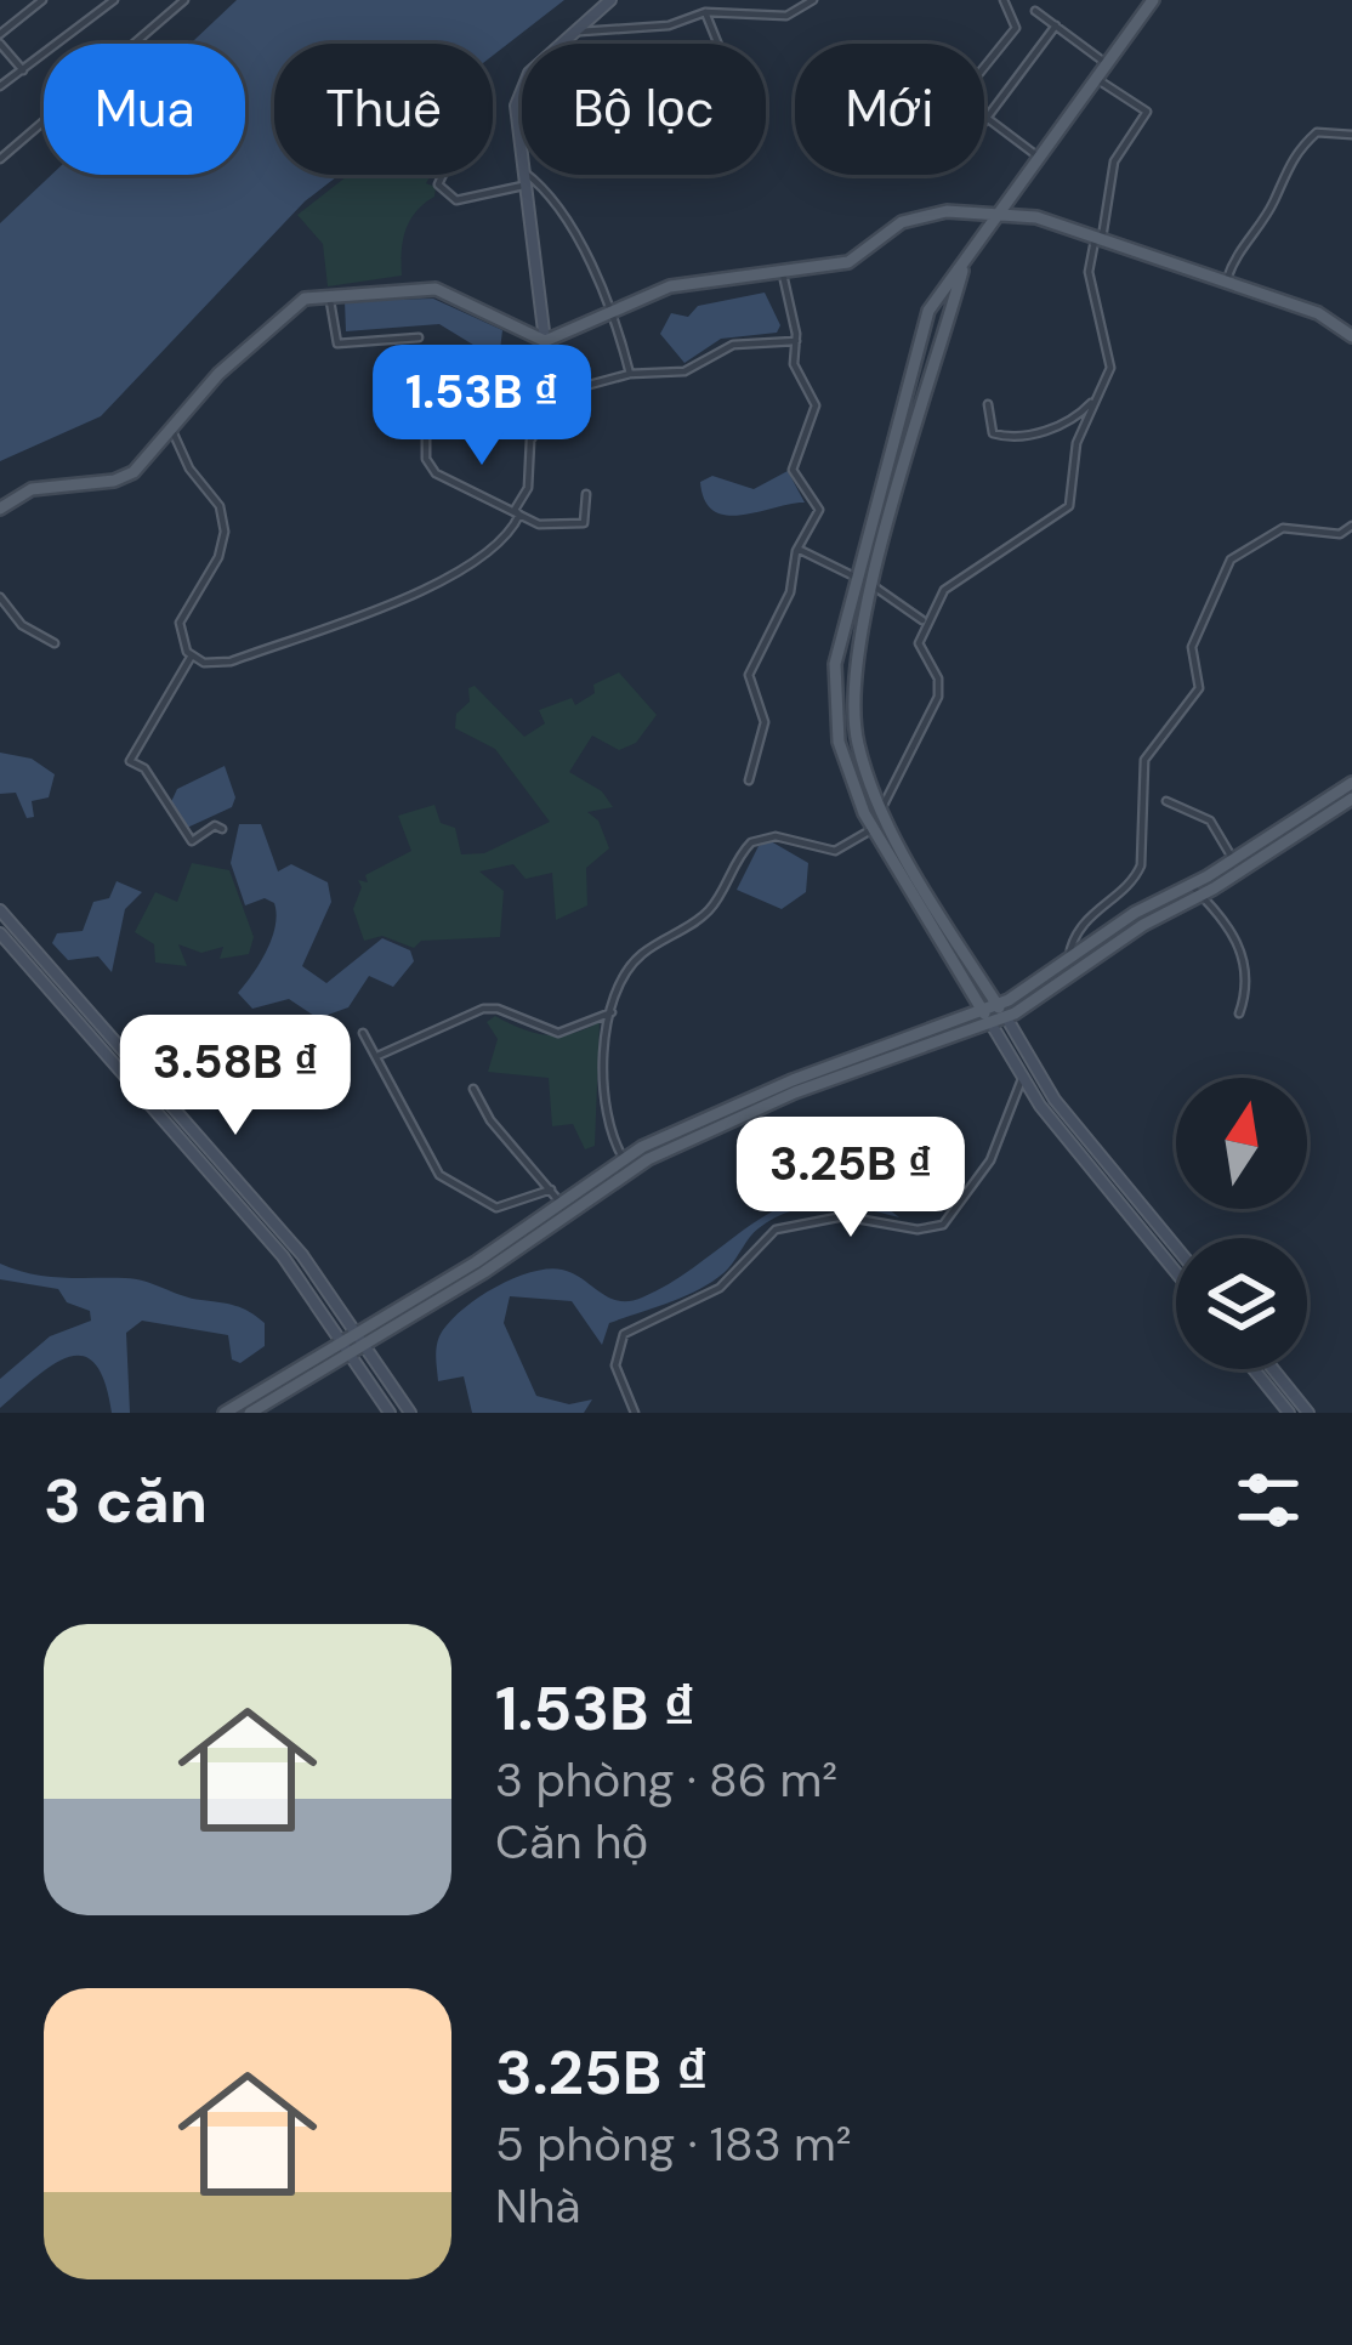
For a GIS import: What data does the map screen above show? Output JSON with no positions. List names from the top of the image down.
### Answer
{
  "north": "top",
  "page": {
    "chip": [
      "Mua",
      "Thuê",
      "Bộ lọc",
      "Mới"
    ],
    "price": ["1.53B ₫", "3.58B ₫", "3.25B ₫"],
    "heading": "3 căn",
    "list": [
      {
        "name": "1.53B ₫",
        "note": "3 phòng · 86 m² · Căn hộ"
      },
      {
        "name": "3.25B ₫",
        "note": "5 phòng · 183 m² · Nhà"
      }
    ]
  }
}
